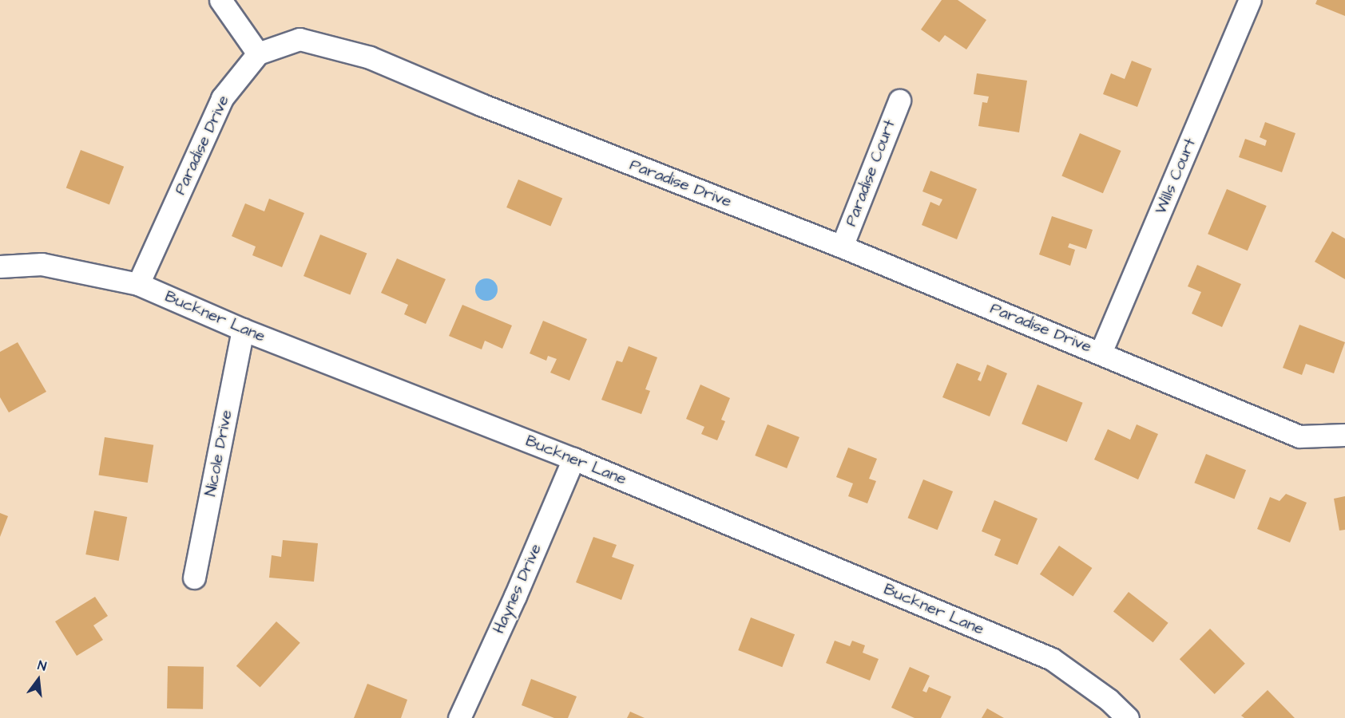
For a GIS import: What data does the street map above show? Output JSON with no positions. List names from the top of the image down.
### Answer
{
  "streets": {
    "street": [
      "Paradise Drive",
      "Paradise Court",
      "Wills Court",
      "Buckner Lane",
      "Nicole Drive",
      "Haynes Drive"
    ]
  },
  "crossings": [
    ["Paradise Drive", "Paradise Court"],
    ["Paradise Drive", "Wills Court"],
    ["Paradise Drive", "Buckner Lane"],
    ["Buckner Lane", "Nicole Drive"],
    ["Buckner Lane", "Haynes Drive"]
  ],
  "north": "top"
}
